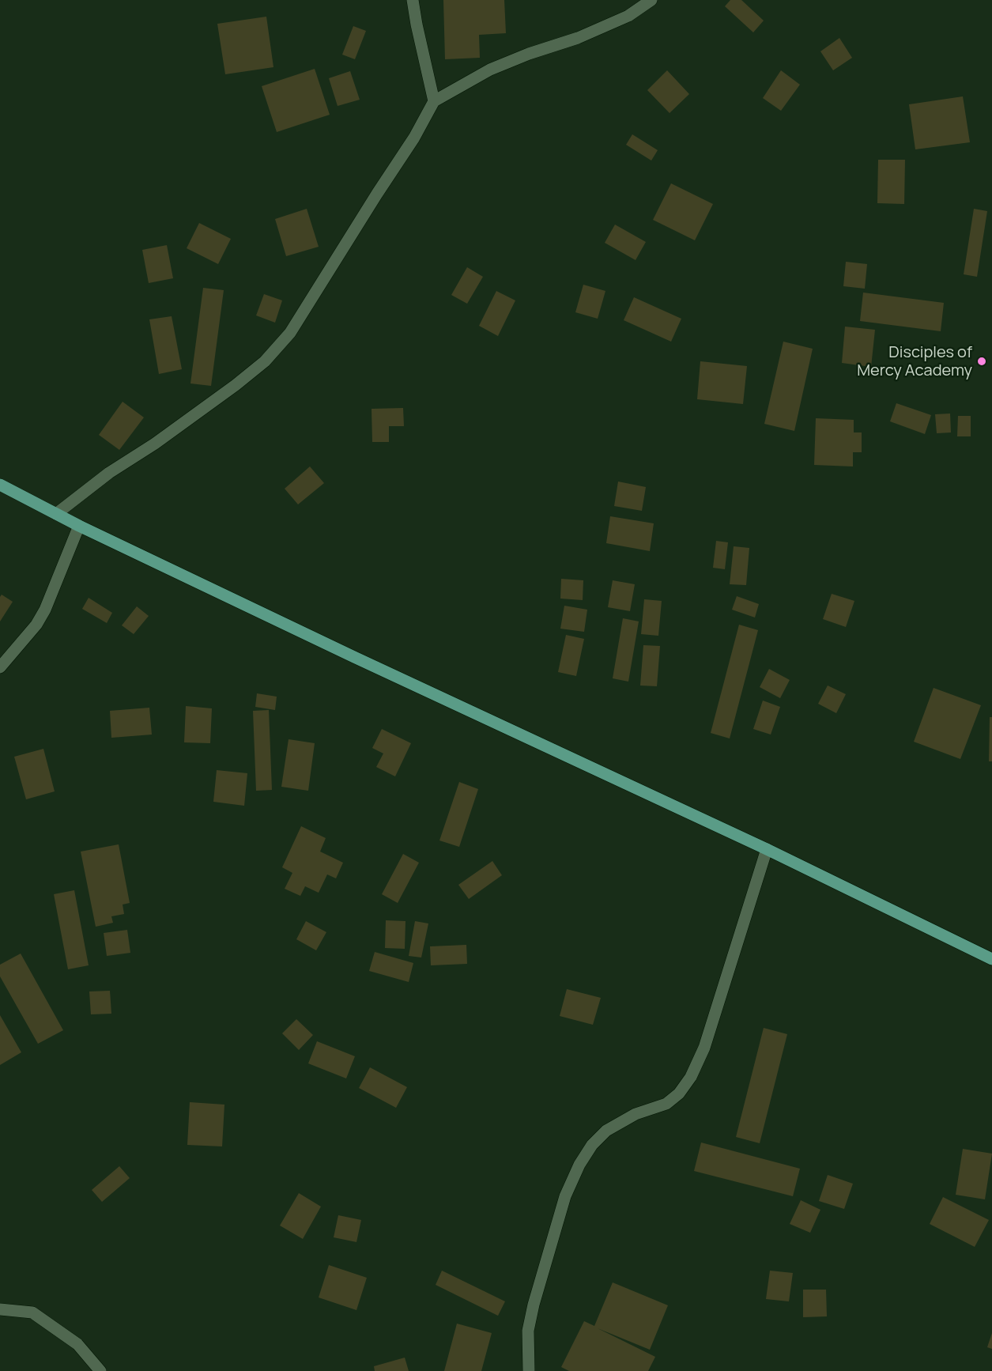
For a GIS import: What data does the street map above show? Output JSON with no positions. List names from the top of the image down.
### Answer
{
  "places": ["Disciples of Mercy Academy"]
}
